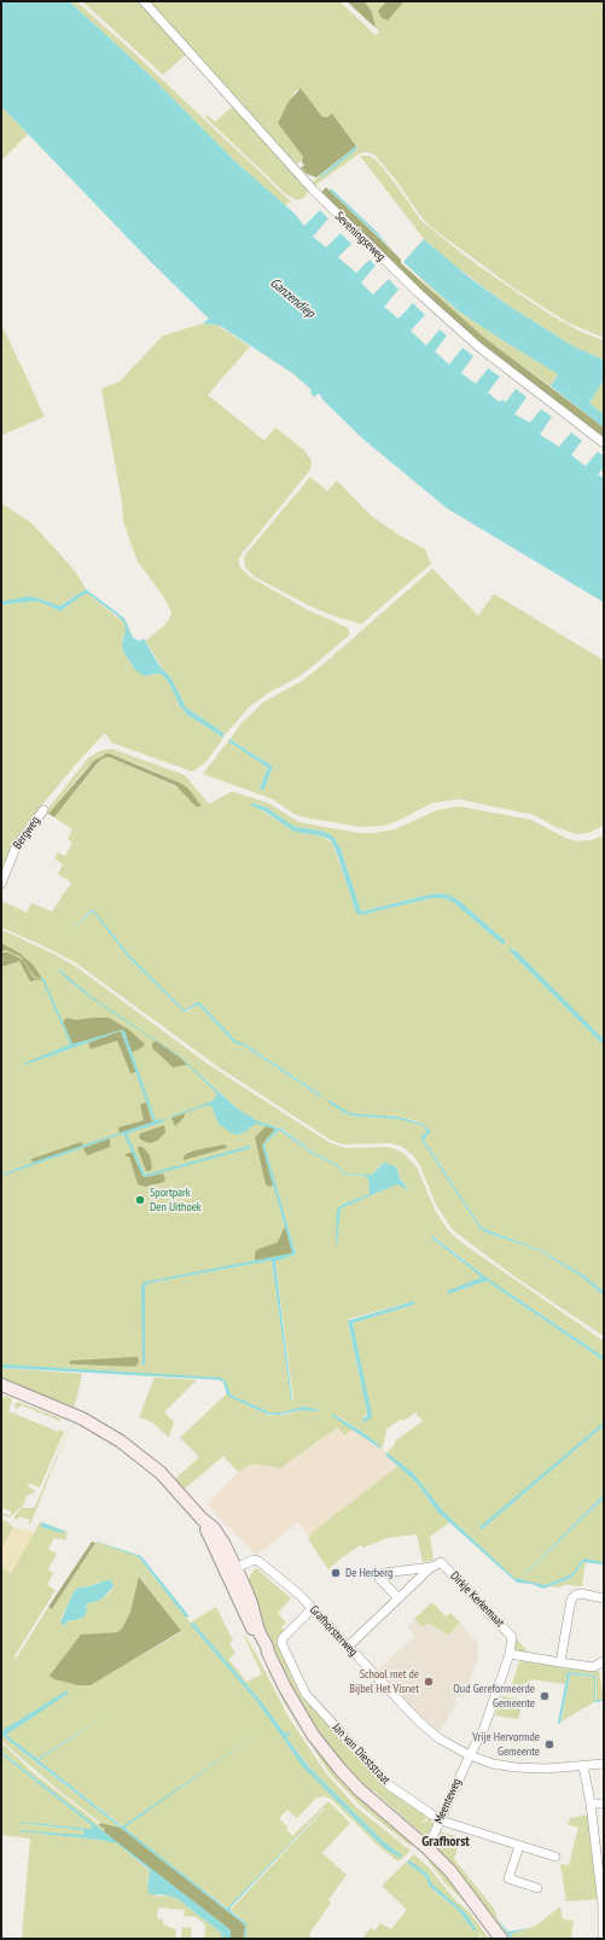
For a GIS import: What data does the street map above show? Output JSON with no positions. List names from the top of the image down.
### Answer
{
  "streets": {
    "street": [
      "Seveningseweg",
      "Bergweg",
      "Dirkje Kerkemaat",
      "Grafhorsterweg",
      "Jan van Dieststraat",
      "Meenteweg"
    ]
  },
  "crossings": [
    ["Dirkje Kerkemaat", "Grafhorsterweg"],
    ["Dirkje Kerkemaat", "Meenteweg"],
    ["Grafhorsterweg", "Jan van Dieststraat"],
    ["Grafhorsterweg", "Meenteweg"],
    ["Jan van Dieststraat", "Meenteweg"]
  ],
  "districts": ["Grafhorst"],
  "water": ["Ganzendiep"],
  "places": [
    "Sportpark Den Uithoek",
    "De Herberg",
    "School met de Bijbel Het Visnet",
    "Oud Gereformeerde Gemeente",
    "Vrije Hervormde Gemeente"
  ]
}
